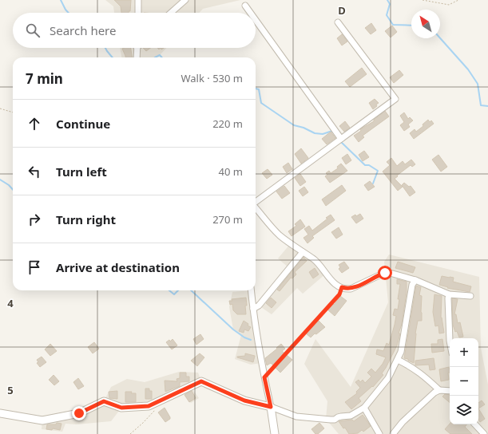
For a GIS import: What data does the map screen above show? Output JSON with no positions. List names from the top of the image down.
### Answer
{
  "north": "top left",
  "page": {
    "search": "Search here",
    "heading": ["7 min", "Walk · 530 m"],
    "list": [
      ["Continue", "220 m"],
      ["Turn left", "40 m"],
      ["Turn right", "270 m"],
      "Arrive at destination"
    ],
    "map_buttons": ["+", "−"]
  },
  "grid": {
    "columns": ["D"],
    "rows": ["4", "5"]
  }
}
